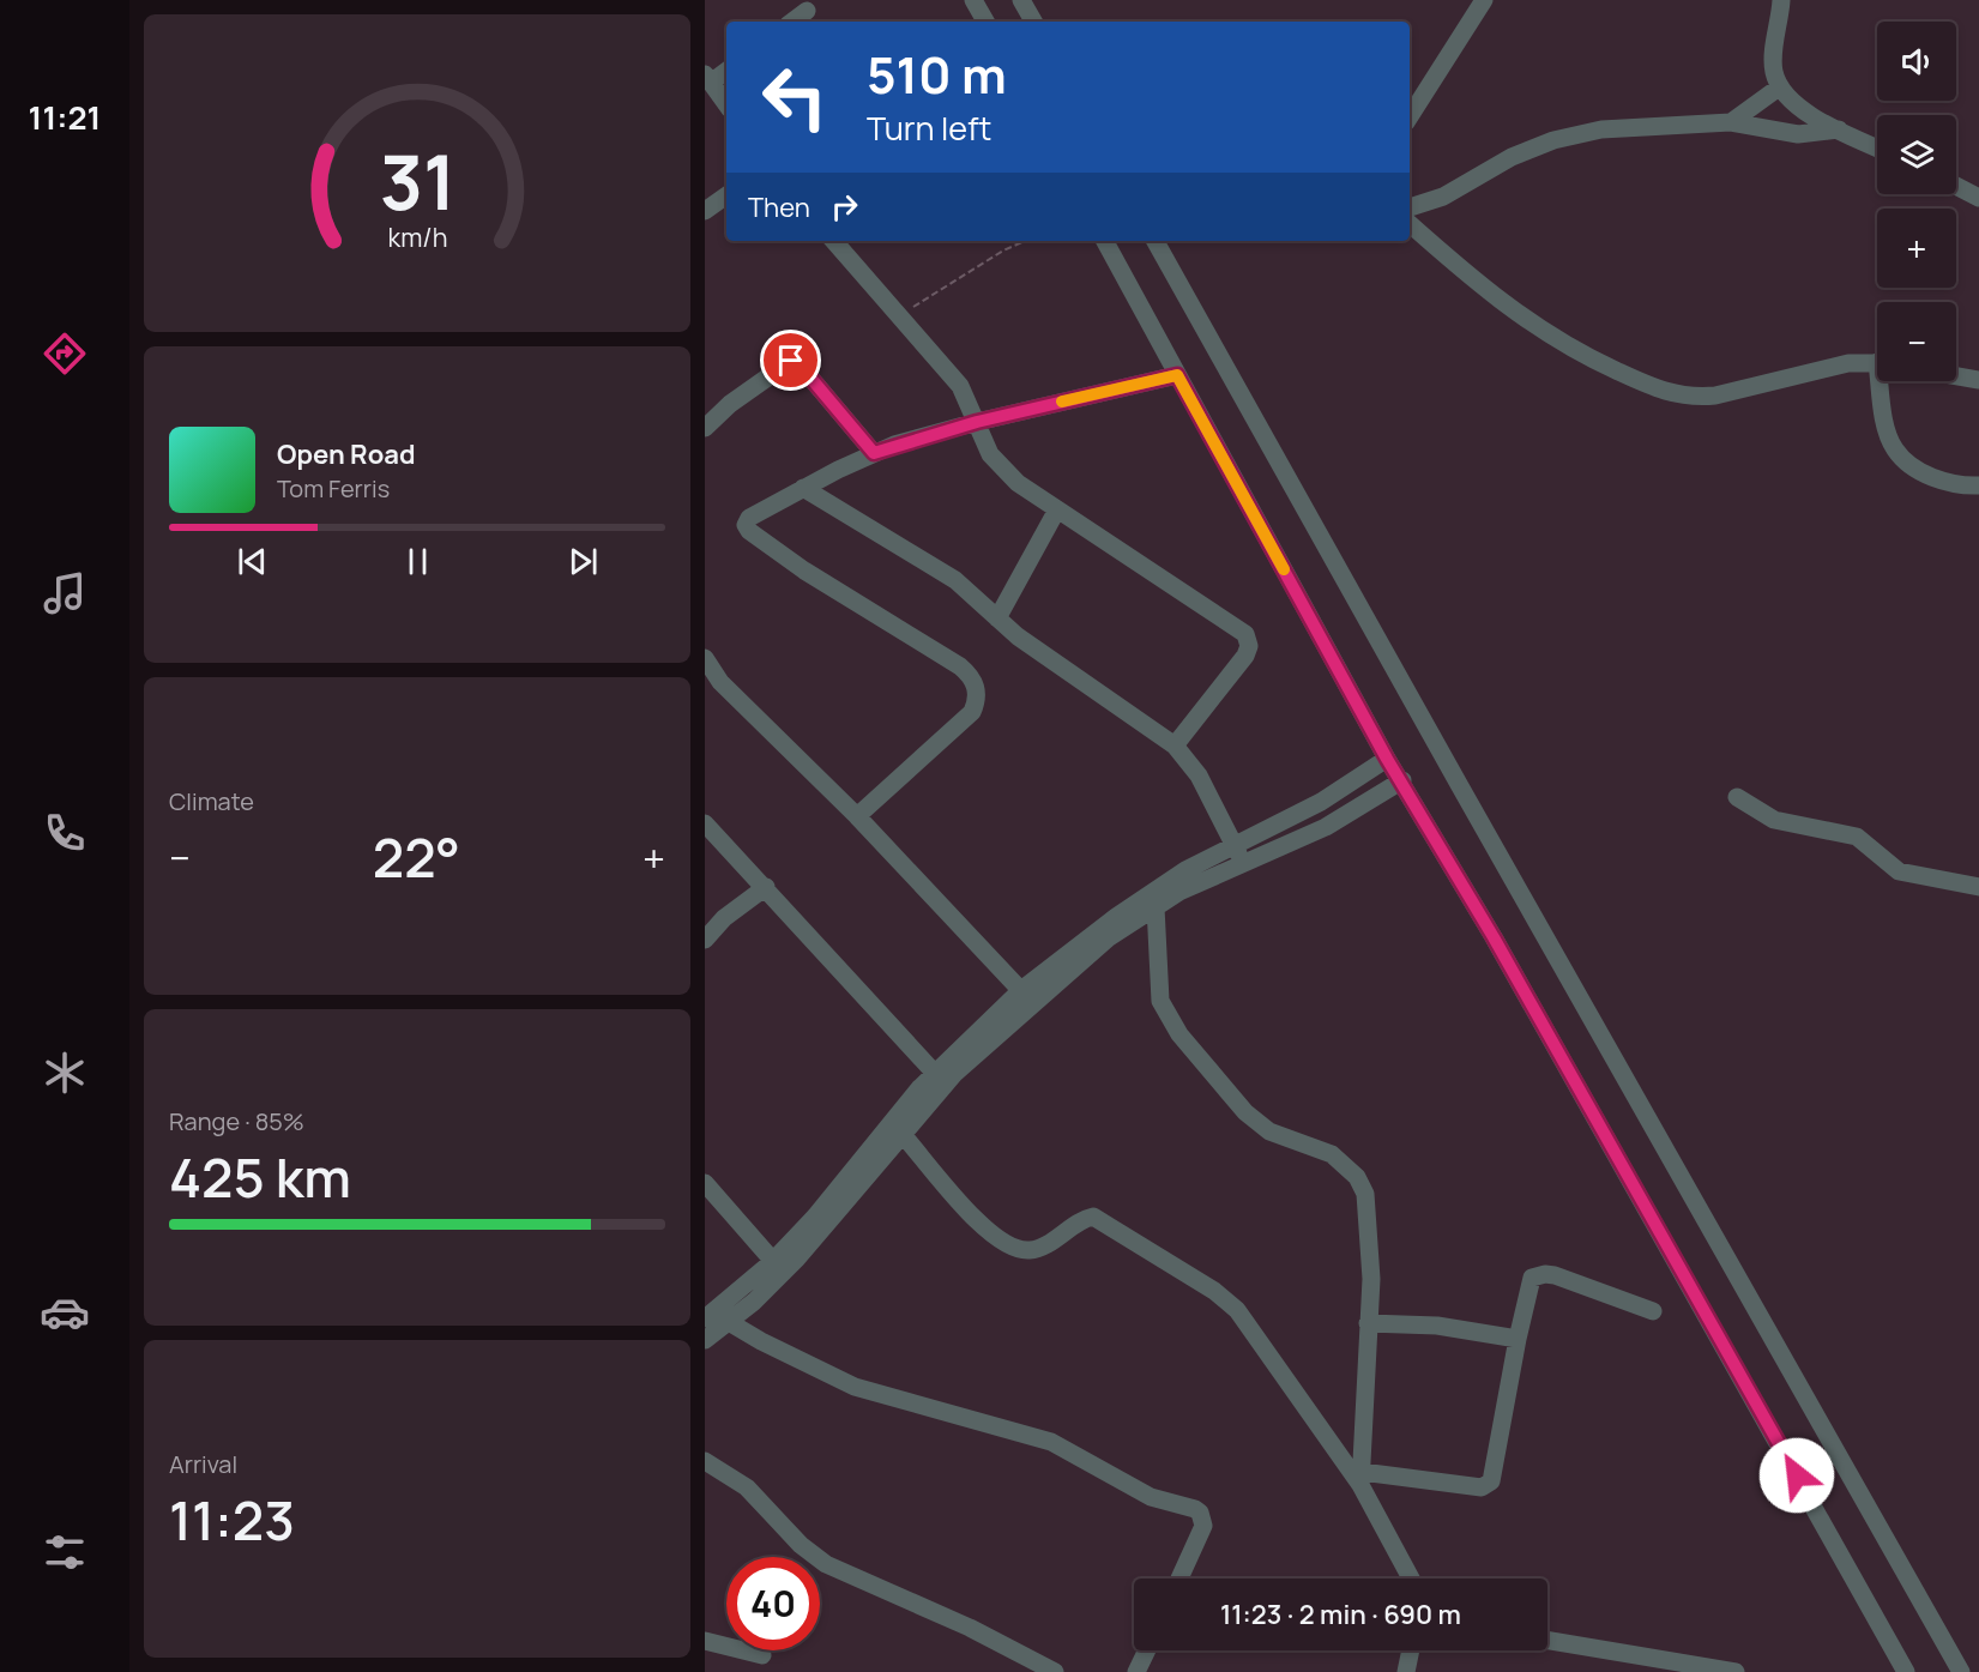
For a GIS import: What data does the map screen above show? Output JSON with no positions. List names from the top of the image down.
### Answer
{
  "page": {
    "tabs": "11:21",
    "map_buttons": ["+", "−"],
    "turn": ["510 m", "Turn left"],
    "then": "Then",
    "song": ["Open Road", "Tom Ferris"],
    "tile": [
      "Climate",
      ["Range · 85%", "425 km"],
      ["Arrival", "11:23"]
    ],
    "heat": ["−", "22°", "+"],
    "limit": "40",
    "trip": "11:23 · 2 min · 690 m",
    "gauge": ["31", "km/h"]
  }
}
